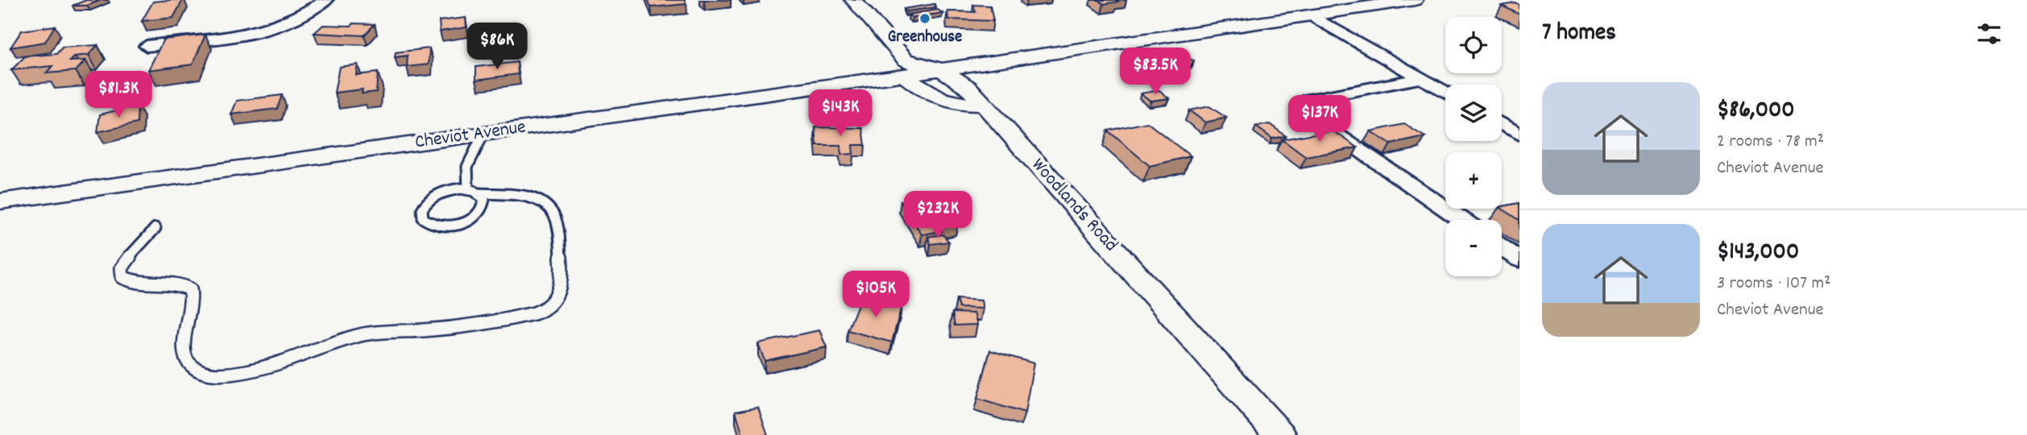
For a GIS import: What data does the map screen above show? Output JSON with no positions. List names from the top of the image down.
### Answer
{
  "streets": {
    "street": ["Cheviot Avenue", "Woodlands Road"]
  },
  "crossings": [
    ["Cheviot Avenue", "Woodlands Road"]
  ],
  "places": ["Greenhouse"],
  "page": {
    "heading": "7 homes",
    "map_buttons": ["+", "−"],
    "price": [
      "$86K",
      "$83.5K",
      "$81.3K",
      "$143K",
      "$137K",
      "$232K",
      "$105K"
    ],
    "list": [
      {
        "name": "$86,000",
        "note": "2 rooms · 78 m² · Cheviot Avenue"
      },
      {
        "name": "$143,000",
        "note": "3 rooms · 107 m² · Cheviot Avenue"
      }
    ]
  }
}
